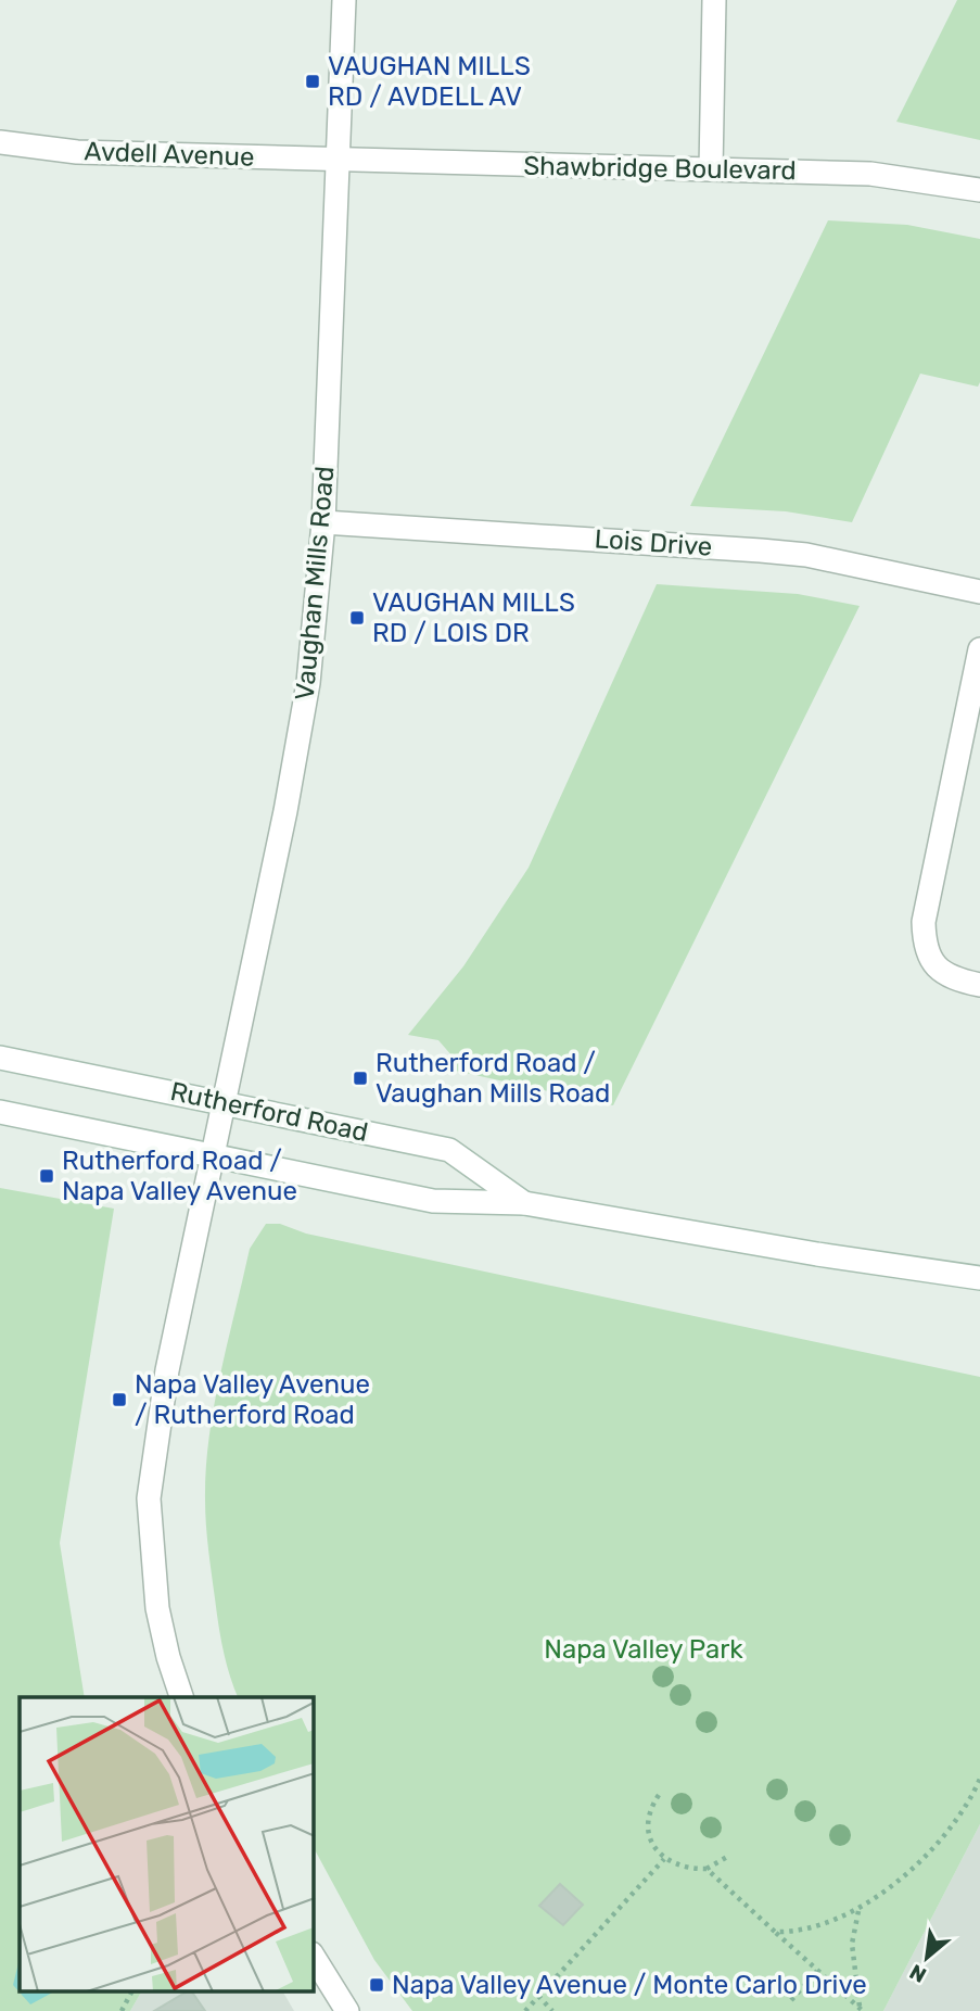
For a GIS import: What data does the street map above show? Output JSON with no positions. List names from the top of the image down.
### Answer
{
  "streets": {
    "street": [
      "Avdell Avenue",
      "Shawbridge Boulevard",
      "Lois Drive",
      "Vaughan Mills Road",
      "Rutherford Road"
    ]
  },
  "crossings": [
    ["Avdell Avenue", "Shawbridge Boulevard"],
    ["Avdell Avenue", "Vaughan Mills Road"],
    ["Shawbridge Boulevard", "Vaughan Mills Road"],
    ["Lois Drive", "Vaughan Mills Road"],
    ["Vaughan Mills Road", "Rutherford Road"]
  ],
  "parks": ["Napa Valley Park"],
  "places": {
    "transit": [
      "VAUGHAN MILLS RD / AVDELL AV",
      "VAUGHAN MILLS RD / LOIS DR",
      "Rutherford Road / Vaughan Mills Road",
      "Rutherford Road / Napa Valley Avenue",
      "Napa Valley Avenue / Rutherford Road",
      "Napa Valley Avenue / Monte Carlo Drive"
    ]
  },
  "north": "bottom left"
}
